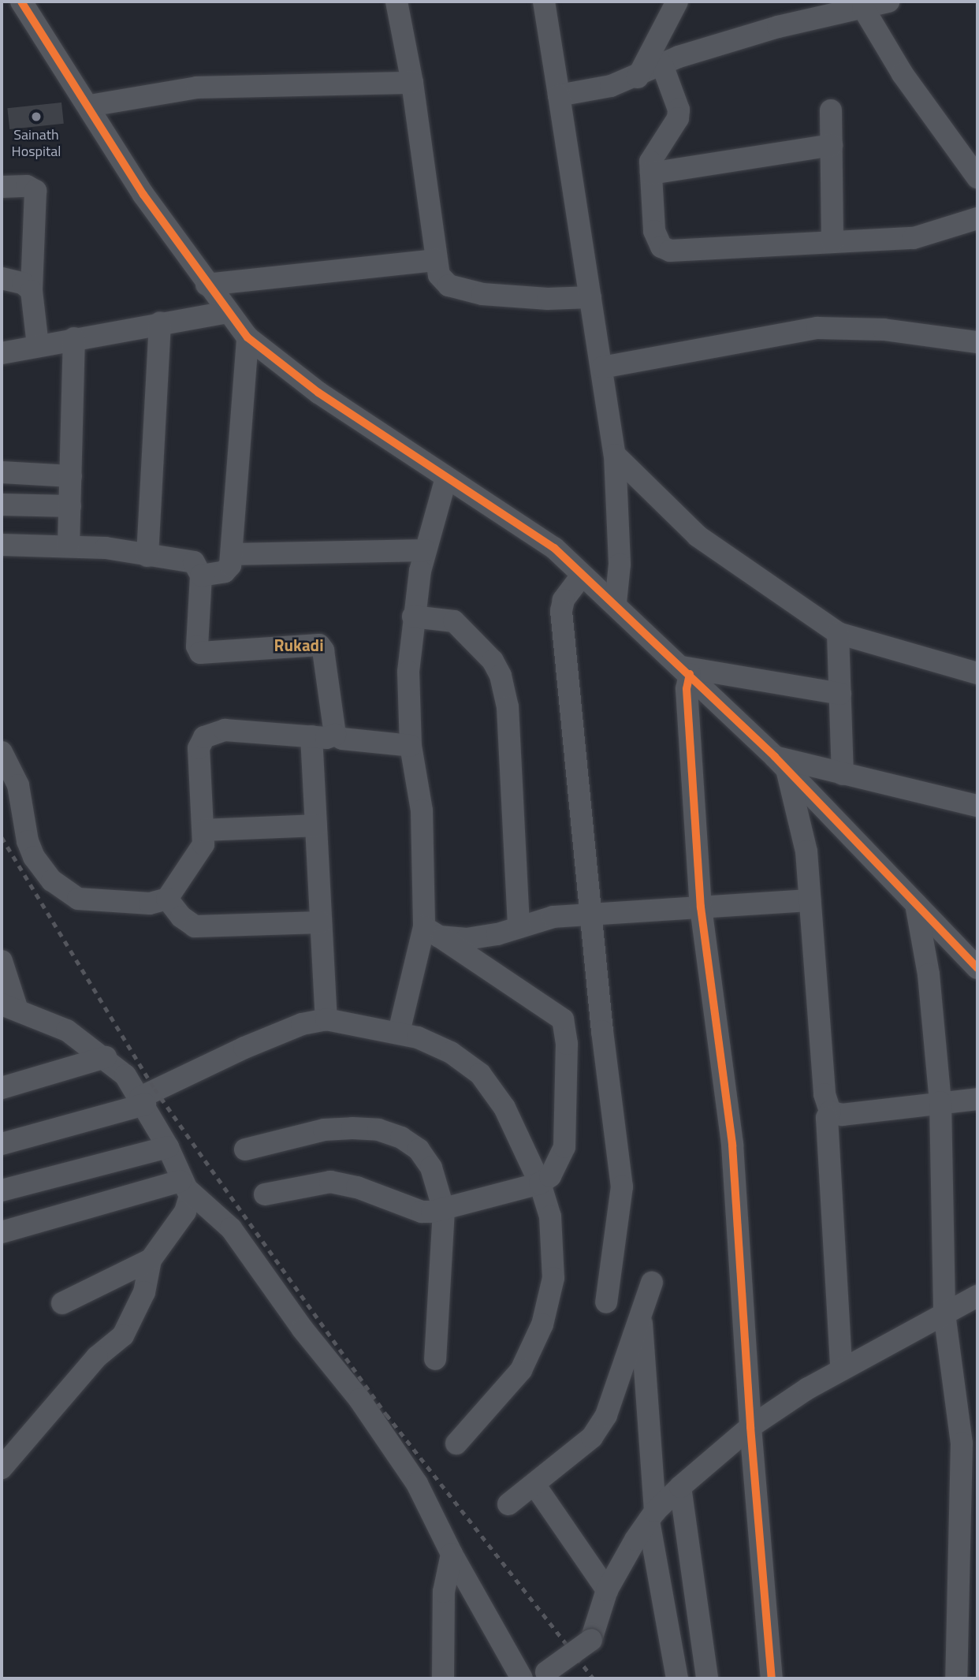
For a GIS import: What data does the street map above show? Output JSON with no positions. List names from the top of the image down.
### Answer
{
  "districts": ["Rukadi"],
  "places": ["Sainath Hospital"]
}
